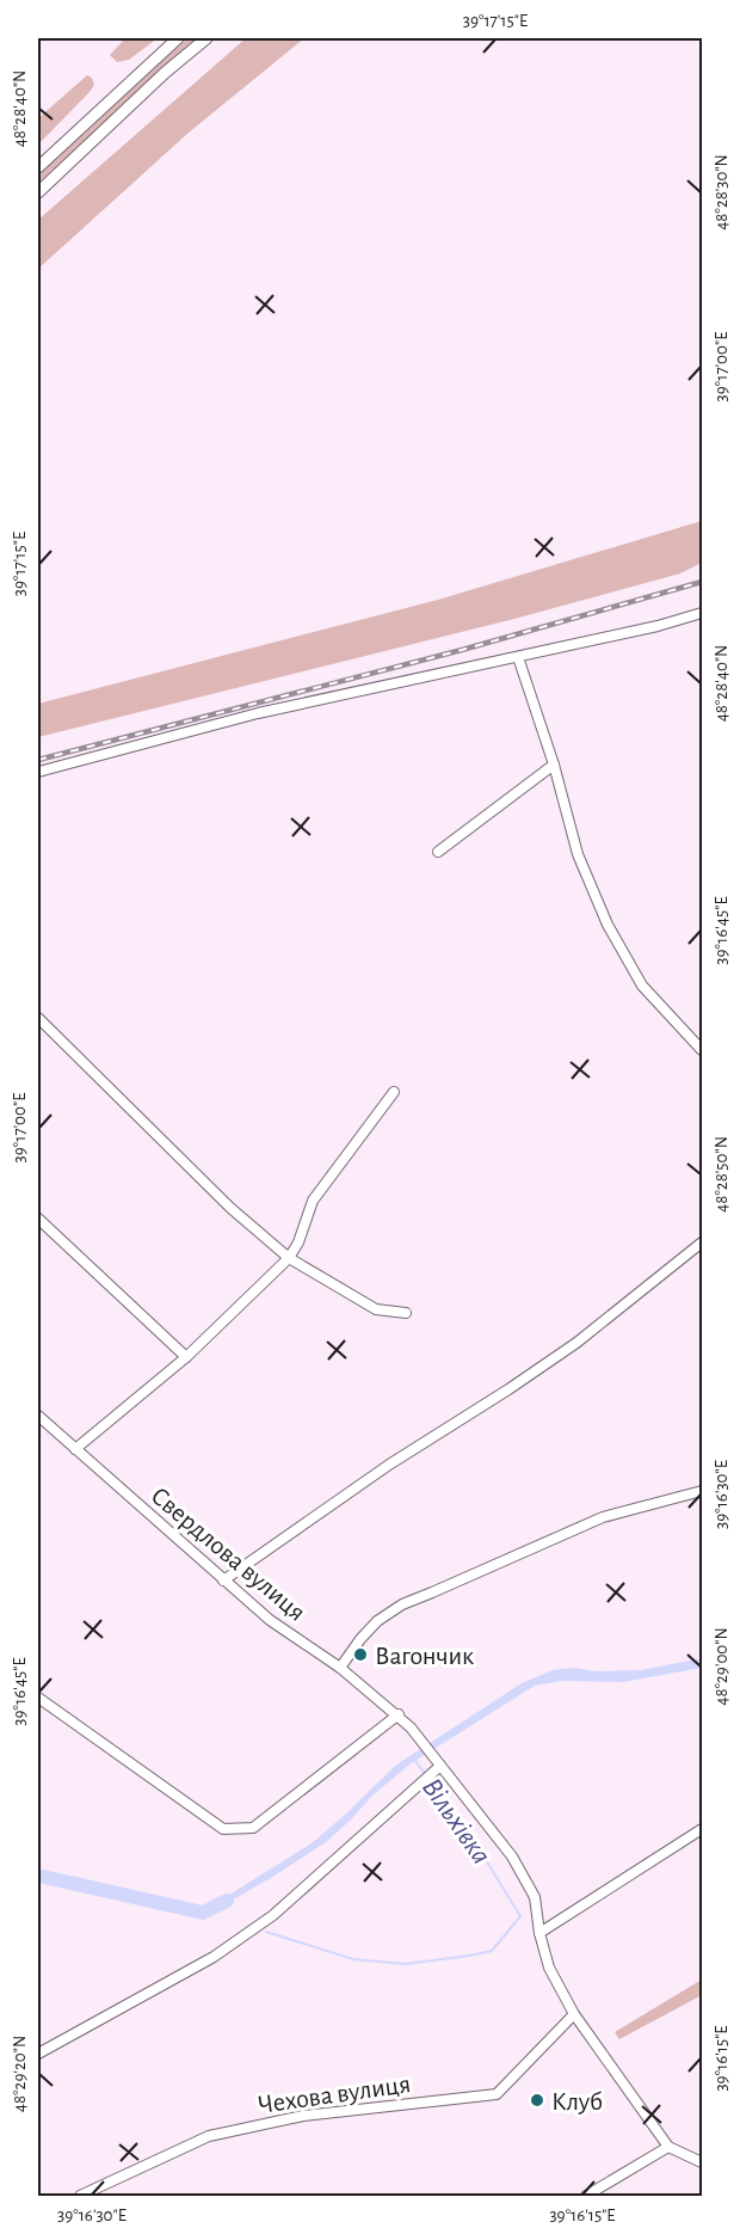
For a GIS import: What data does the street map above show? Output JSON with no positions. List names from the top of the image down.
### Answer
{
  "streets": {
    "street": ["Свердлова вулиця", "Чехова вулиця"]
  },
  "crossings": [
    ["Свердлова вулиця", "Чехова вулиця"]
  ],
  "water": ["Вільхівка"],
  "places": ["Вагончик", "Клуб"],
  "coordinates": [
    "39°17'15\"E",
    "48°28'40\"N",
    "48°28'30\"N",
    "39°17'00\"E",
    "39°16'45\"E",
    "48°28'50\"N",
    "39°16'30\"E",
    "48°29'00\"N",
    "39°16'15\"E",
    "48°29'20\"N"
  ]
}
